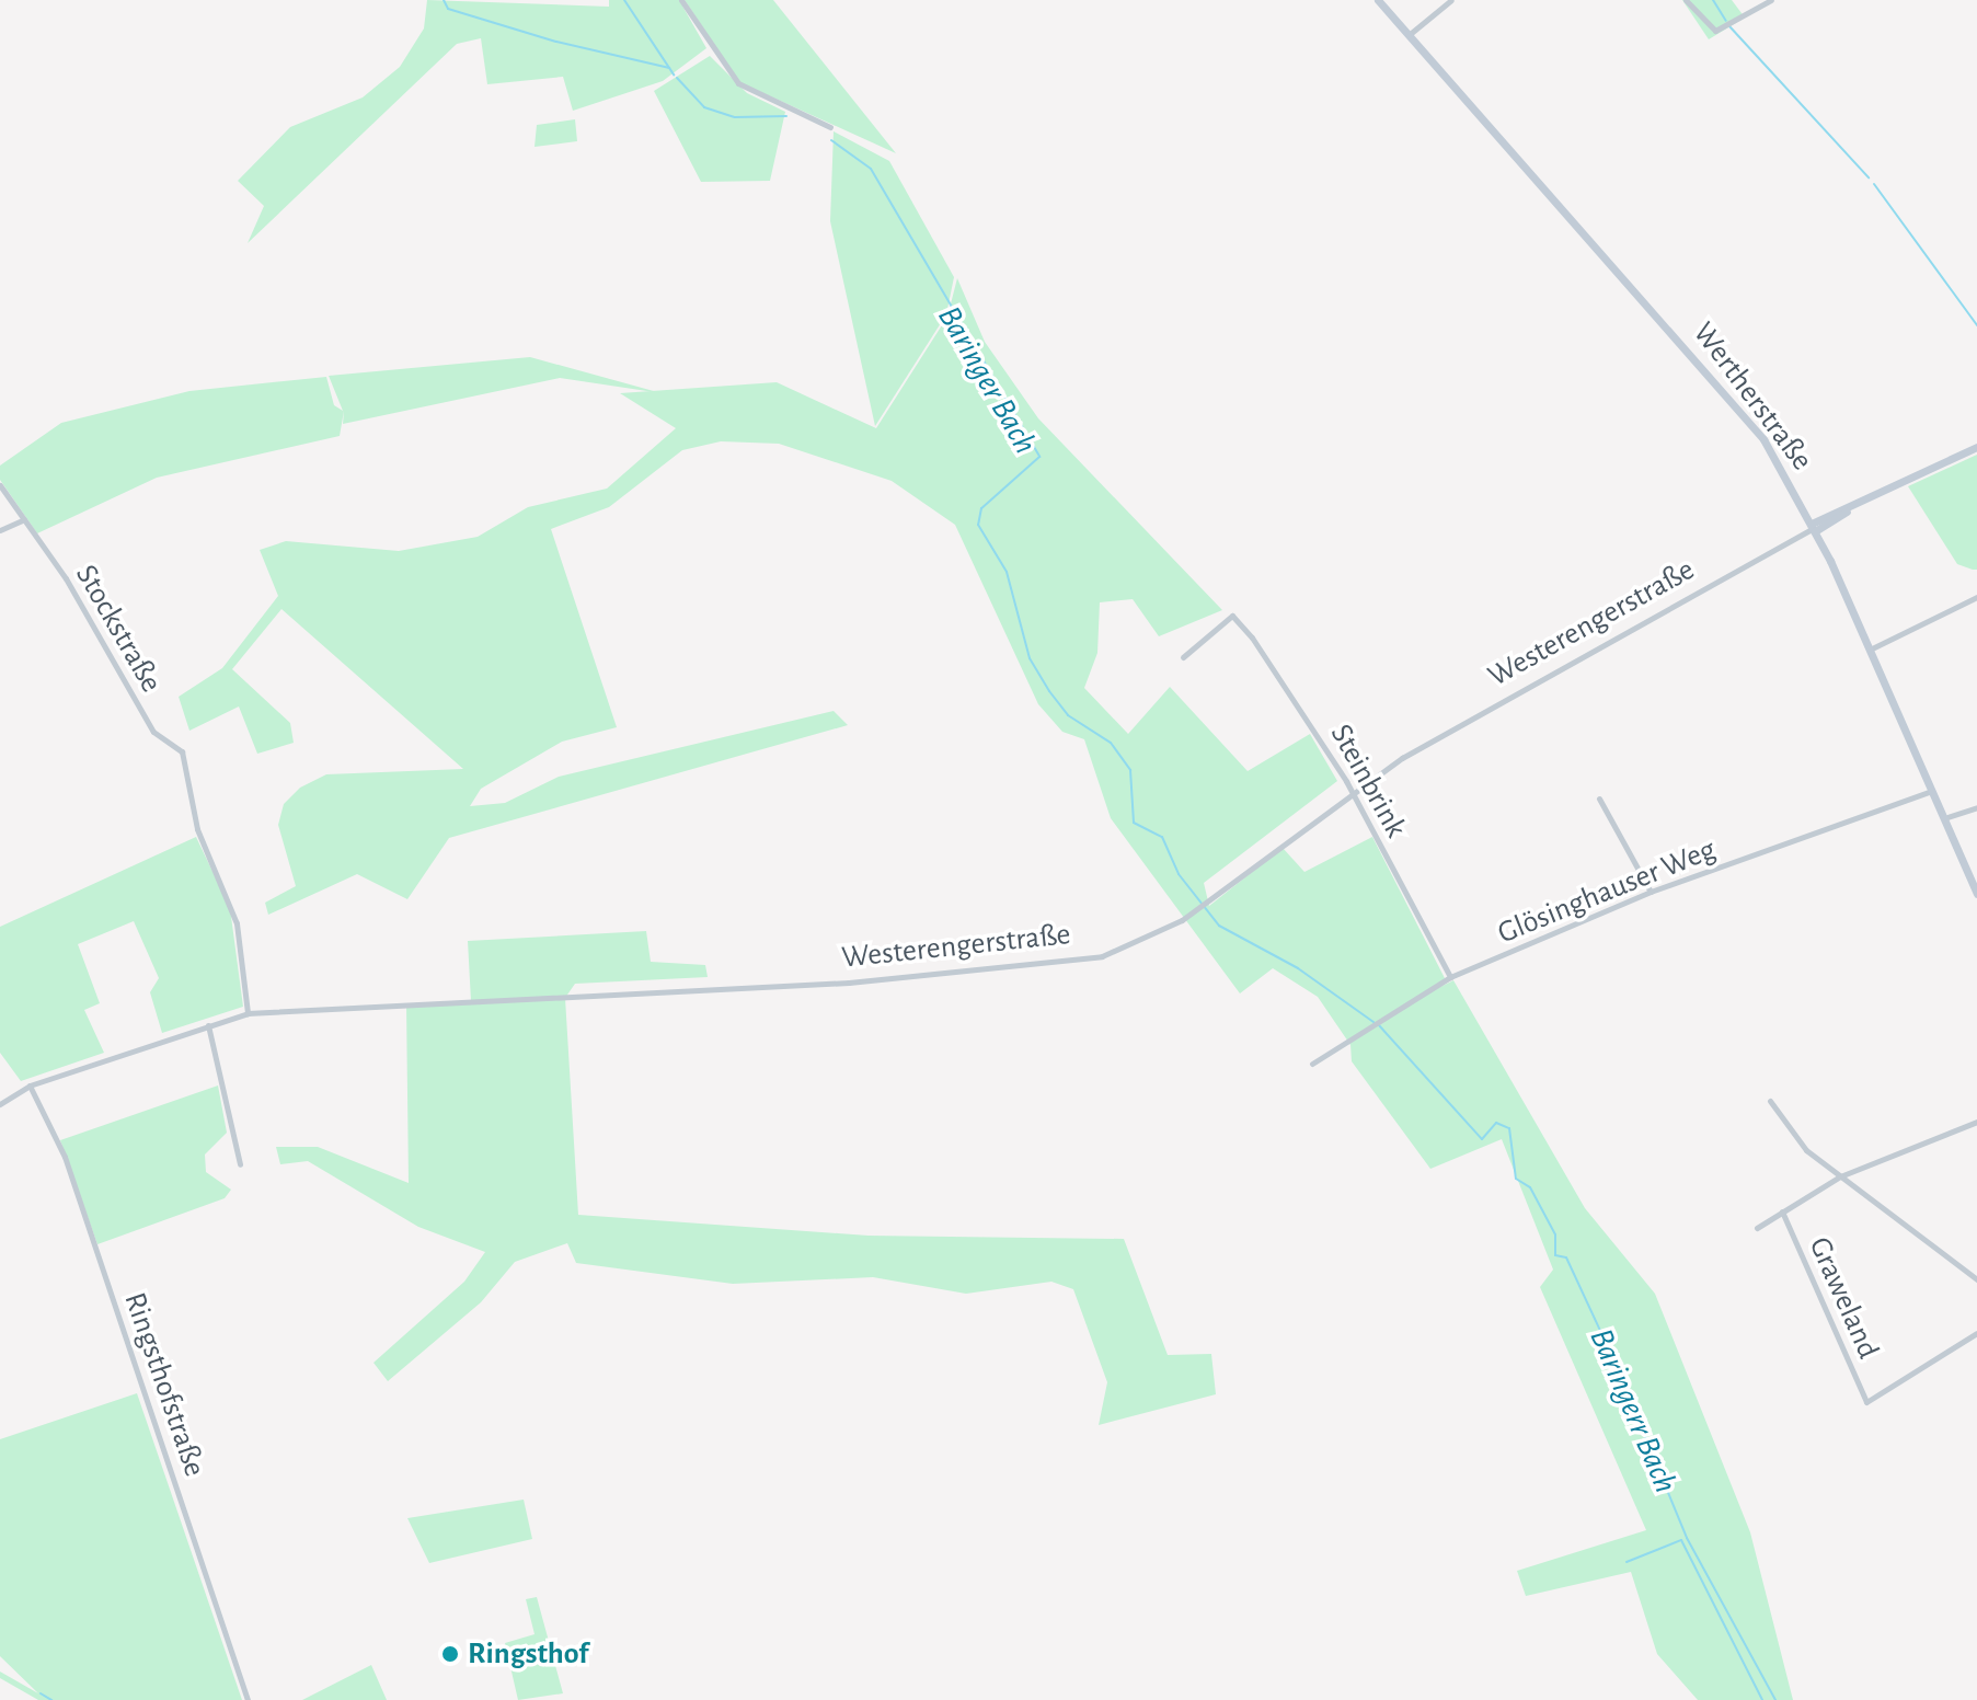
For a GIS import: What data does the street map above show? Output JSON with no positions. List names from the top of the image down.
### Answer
{
  "streets": {
    "main road": ["Wertherstraße", "Westerengerstraße"],
    "street": [
      "Stockstraße",
      "Steinbrink",
      "Glösinghauser Weg",
      "Graweland",
      "Ringsthofstraße"
    ]
  },
  "crossings": [
    ["Wertherstraße", "Westerengerstraße"],
    ["Wertherstraße", "Glösinghauser Weg"],
    ["Westerengerstraße", "Stockstraße"],
    ["Westerengerstraße", "Steinbrink"],
    ["Westerengerstraße", "Ringsthofstraße"],
    ["Steinbrink", "Glösinghauser Weg"]
  ],
  "water": ["Baringer Bach", "Baringerr Bach"],
  "places": ["Ringsthof"]
}
